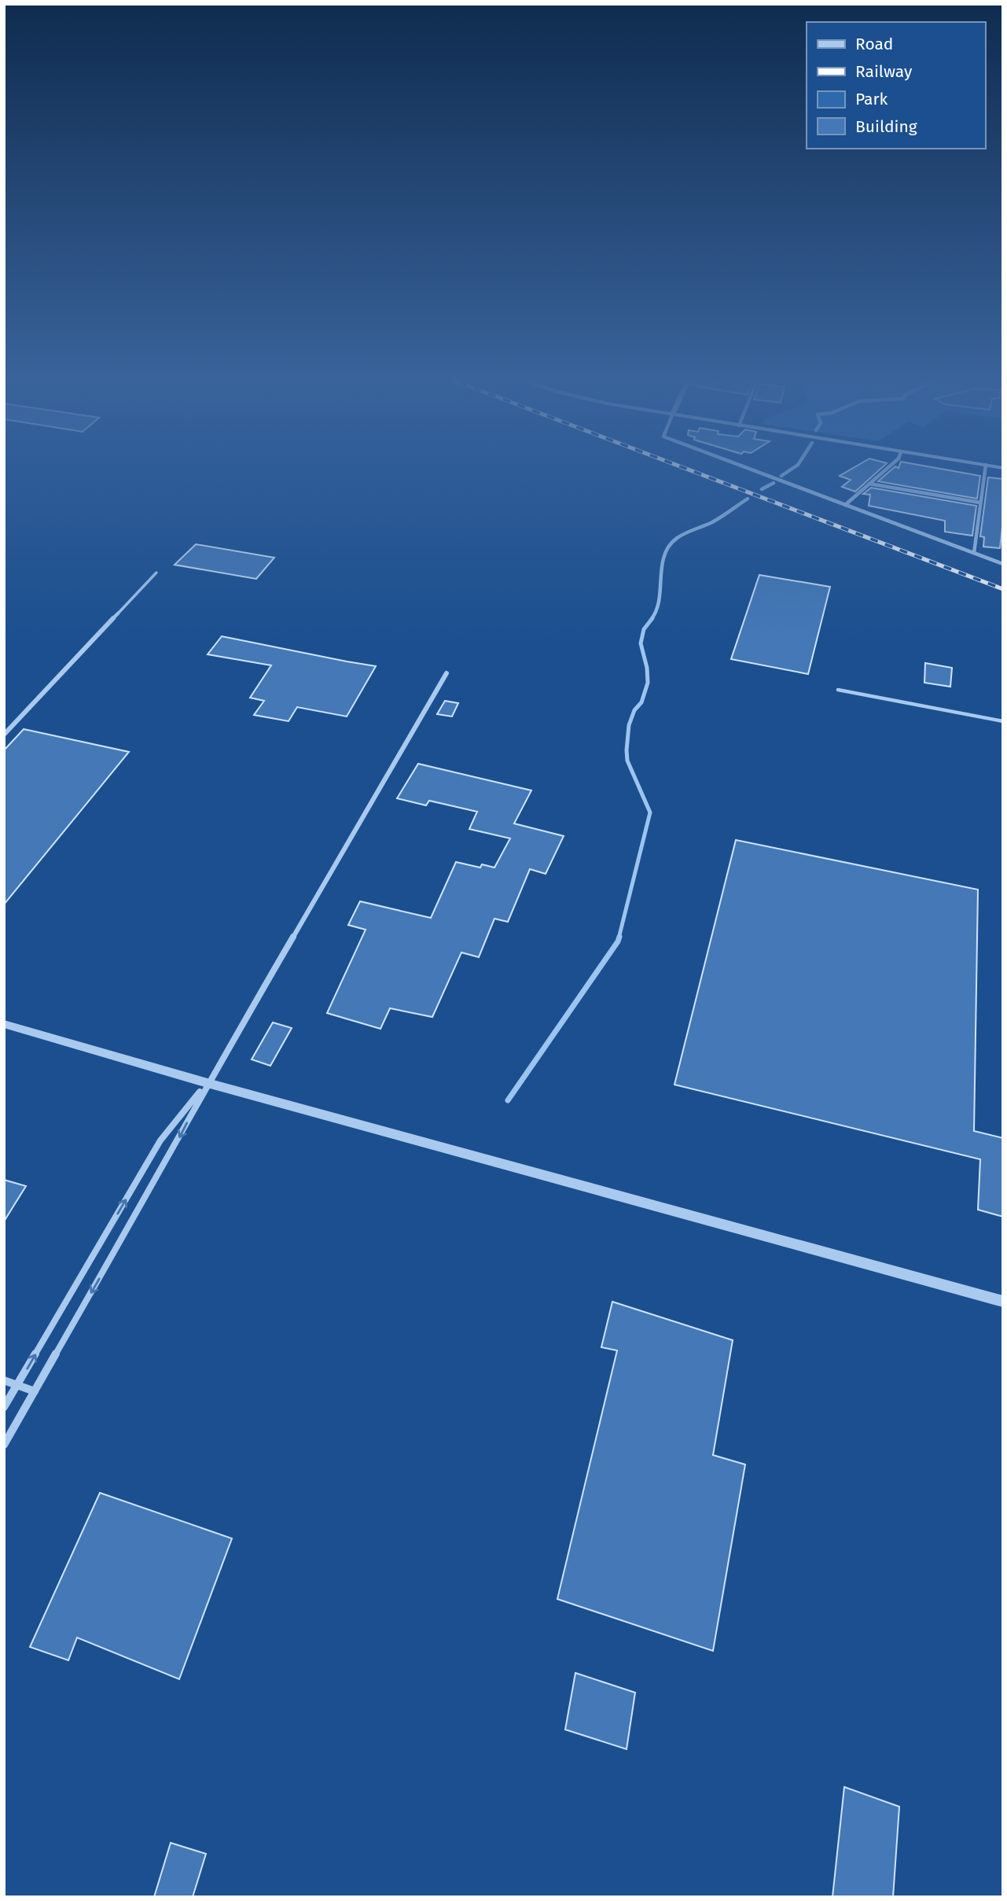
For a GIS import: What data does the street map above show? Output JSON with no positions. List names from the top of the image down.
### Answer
{
  "legend": [
    "Road",
    "Railway",
    "Park",
    "Building"
  ]
}
